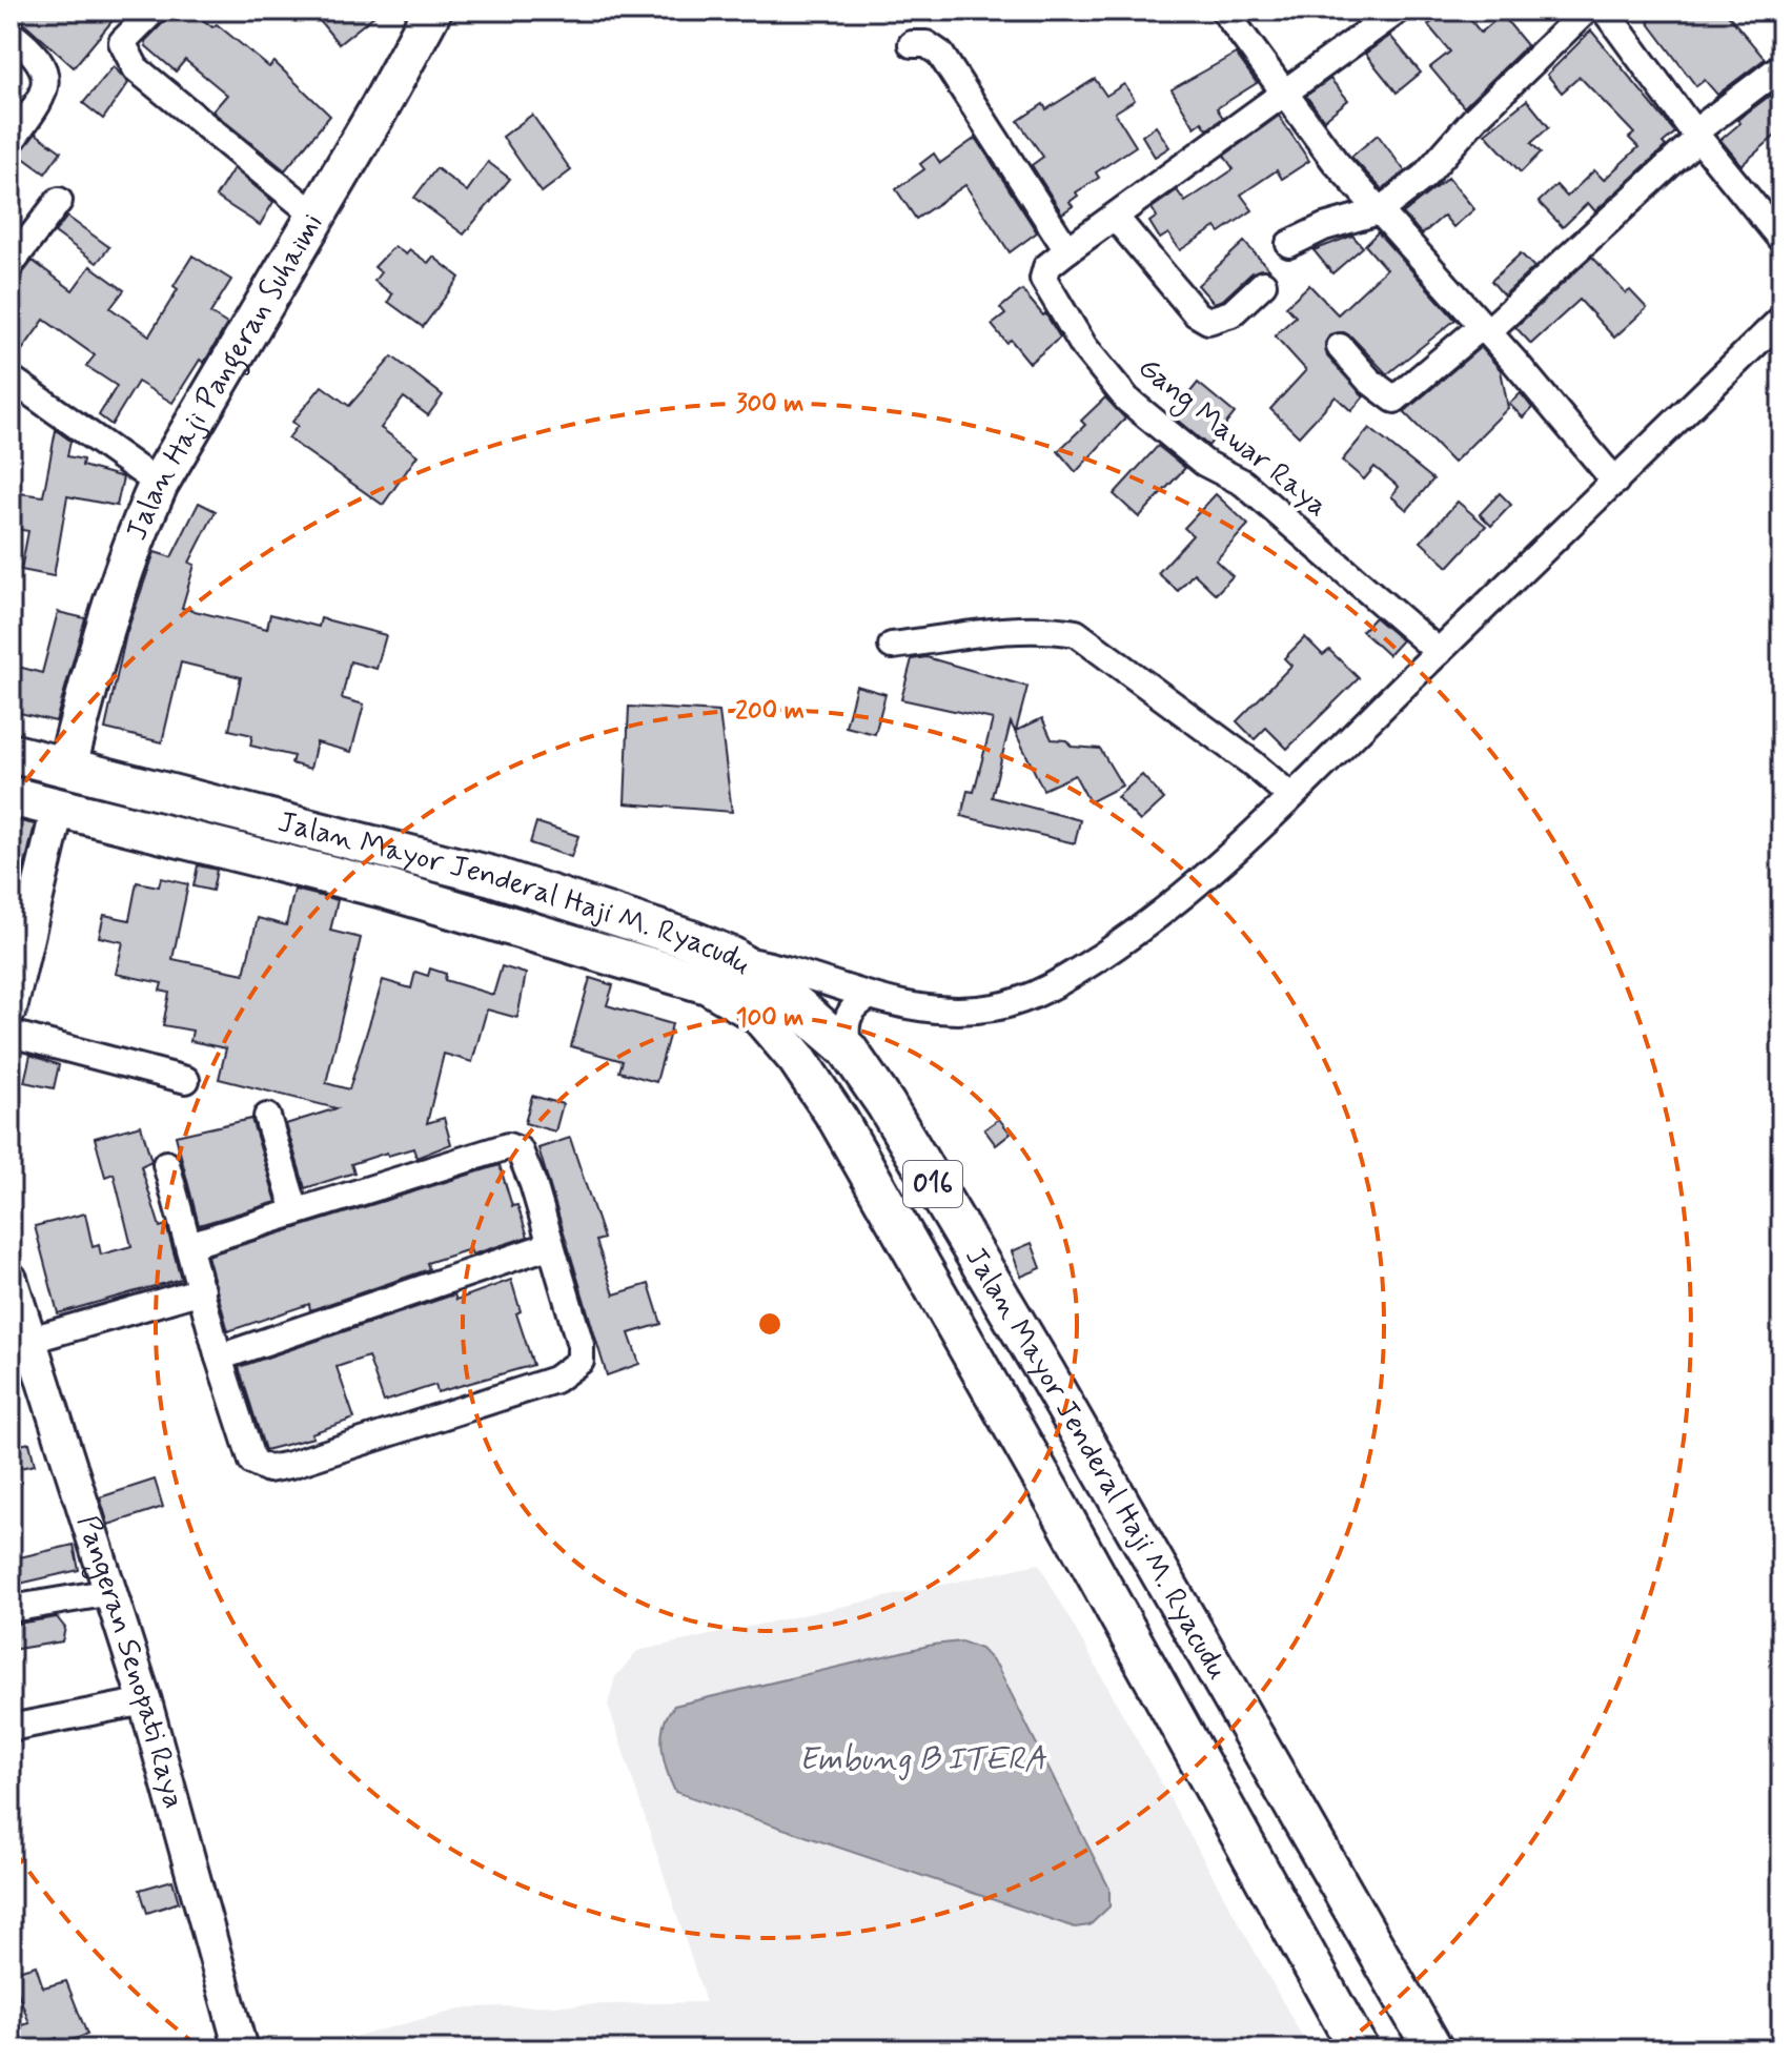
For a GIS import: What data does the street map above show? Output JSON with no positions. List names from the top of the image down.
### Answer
{
  "streets": {
    "main road": ["Jalan Haji Pangeran Suhaimi", "Jalan Mayor Jenderal Haji M. Ryacudu", "016"],
    "street": ["Gang Mawar Raya", "Pangeran Senopati Raya"]
  },
  "crossings": [
    ["Jalan Haji Pangeran Suhaimi", "Jalan Mayor Jenderal Haji M. Ryacudu"]
  ],
  "water": ["Embung B ITERA"],
  "rings": ["300 m", "200 m", "100 m"]
}
